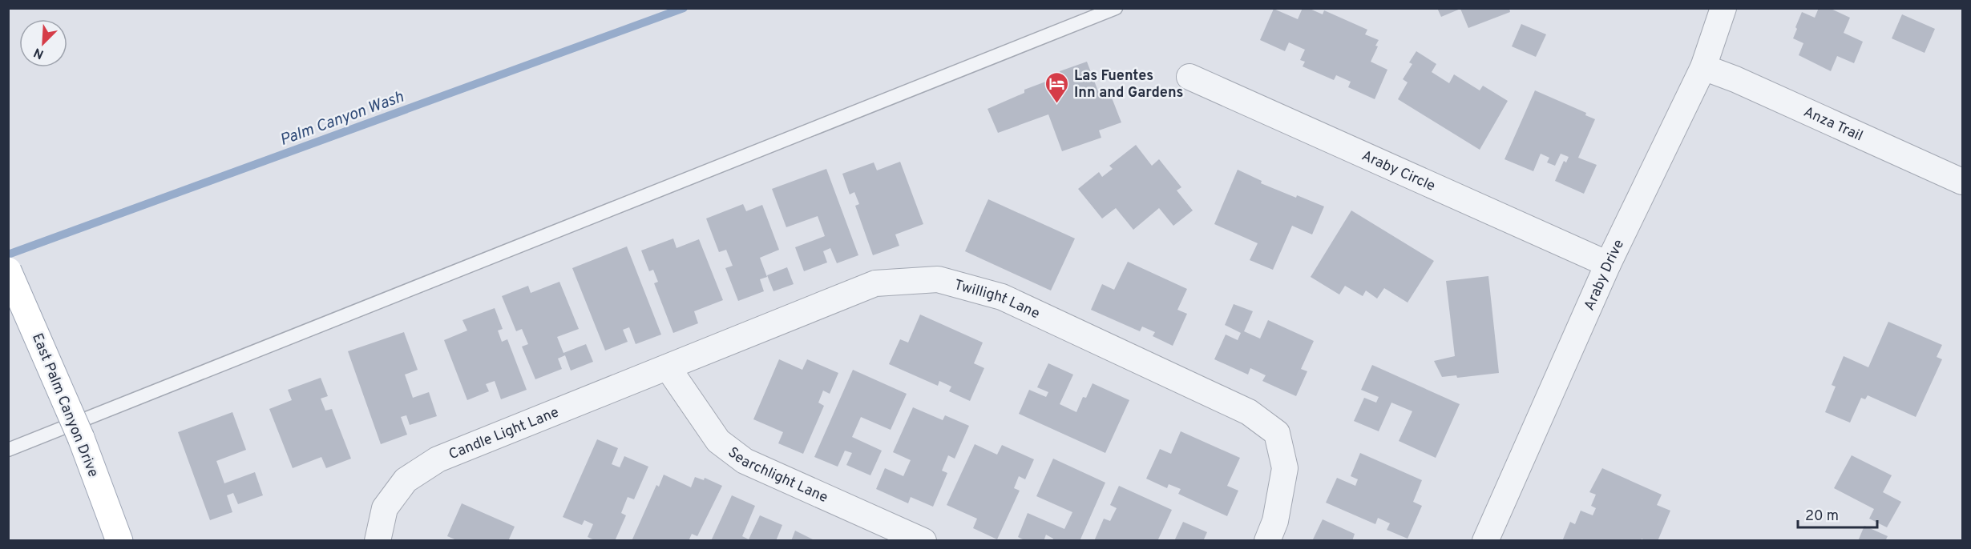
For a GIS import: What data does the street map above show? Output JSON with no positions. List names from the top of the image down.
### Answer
{
  "streets": {
    "main road": ["East Palm Canyon Drive"],
    "street": [
      "Anza Trail",
      "Araby Circle",
      "Araby Drive",
      "Twillight Lane",
      "Candle Light Lane",
      "Searchlight Lane"
    ]
  },
  "crossings": [
    ["Anza Trail", "Araby Drive"],
    ["Araby Circle", "Araby Drive"],
    ["Twillight Lane", "Candle Light Lane"],
    ["Twillight Lane", "Searchlight Lane"],
    ["Candle Light Lane", "Searchlight Lane"]
  ],
  "water": ["Palm Canyon Wash"],
  "places": {
    "hotel": ["Las Fuentes Inn and Gardens"]
  },
  "scale_bar": "20 m",
  "north": "bottom left"
}
